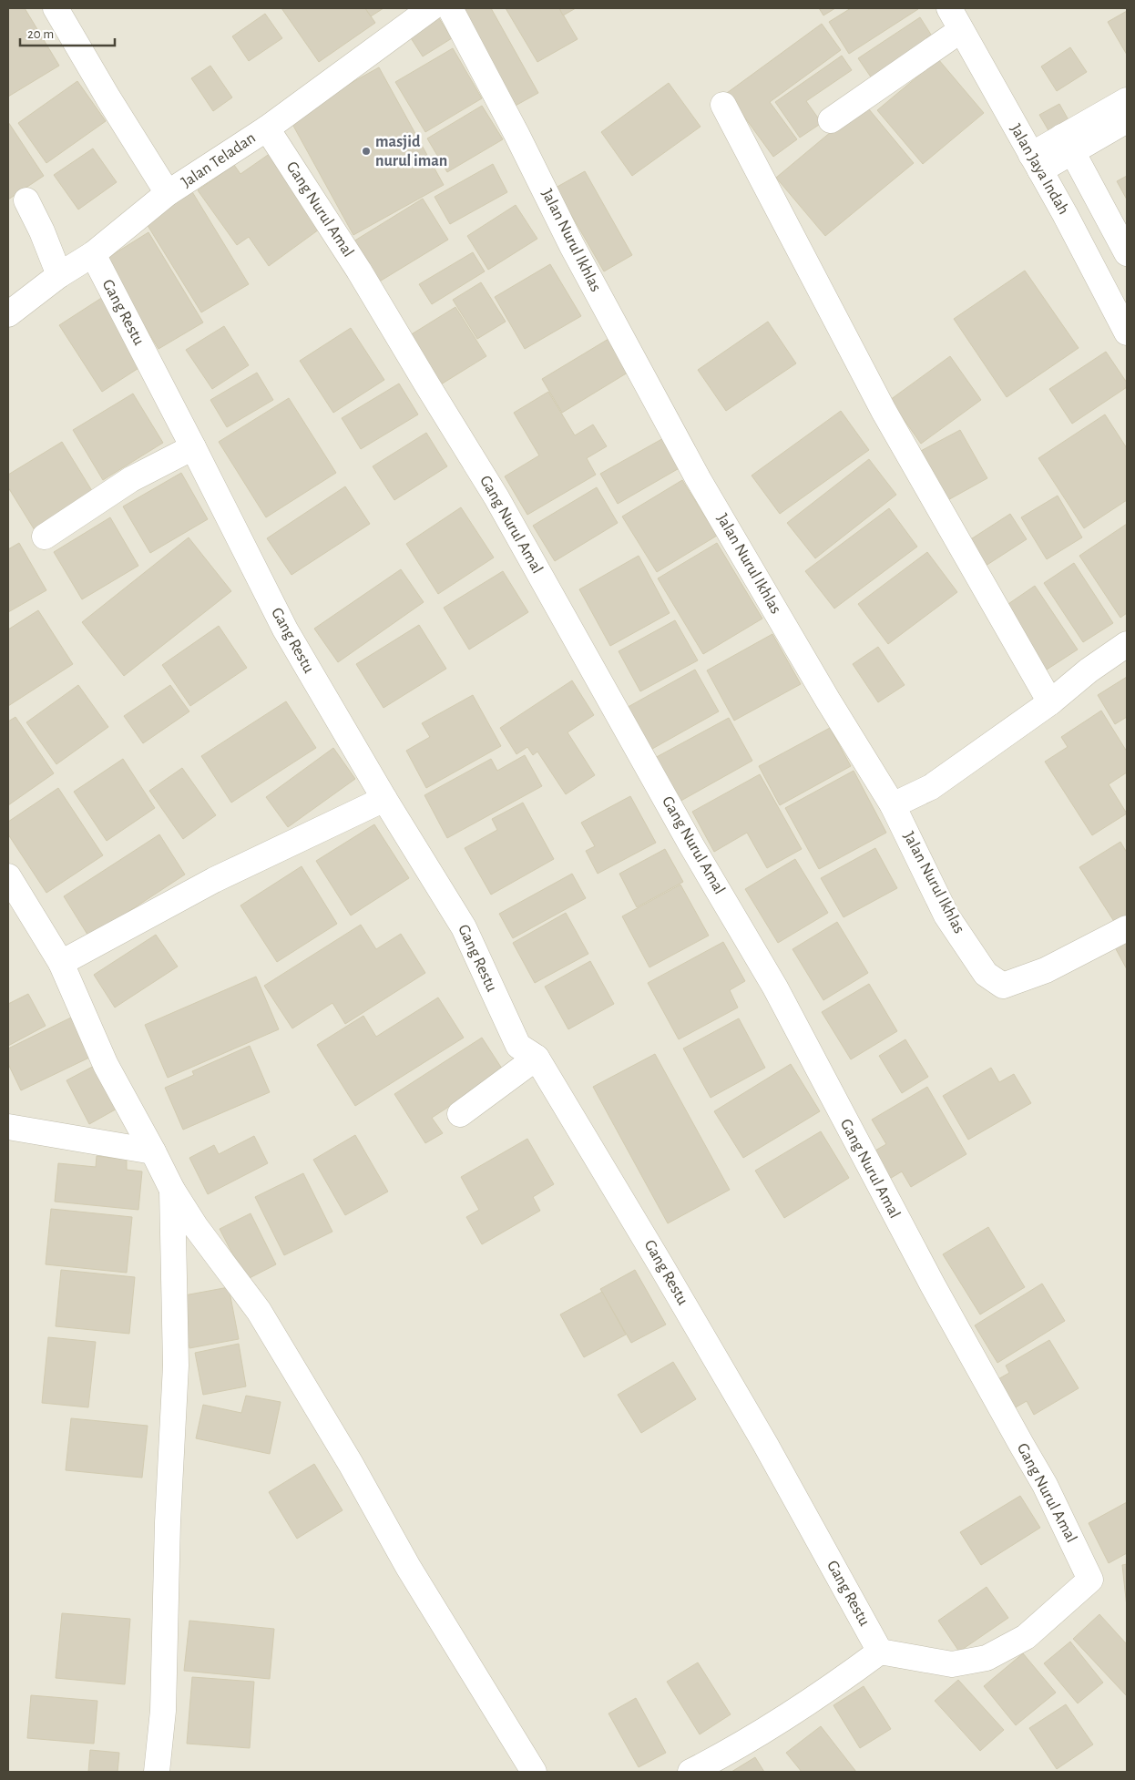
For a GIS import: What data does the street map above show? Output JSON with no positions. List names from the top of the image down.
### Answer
{
  "streets": {
    "street": [
      "Jalan Teladan",
      "Jalan Jaya Indah",
      "Gang Nurul Amal",
      "Jalan Nurul Ikhlas",
      "Gang Restu"
    ]
  },
  "crossings": [
    ["Jalan Teladan", "Gang Nurul Amal"],
    ["Jalan Teladan", "Gang Restu"],
    ["Gang Nurul Amal", "Gang Restu"]
  ],
  "places": ["masjid nurul iman"],
  "scale_bar": "20 m"
}
